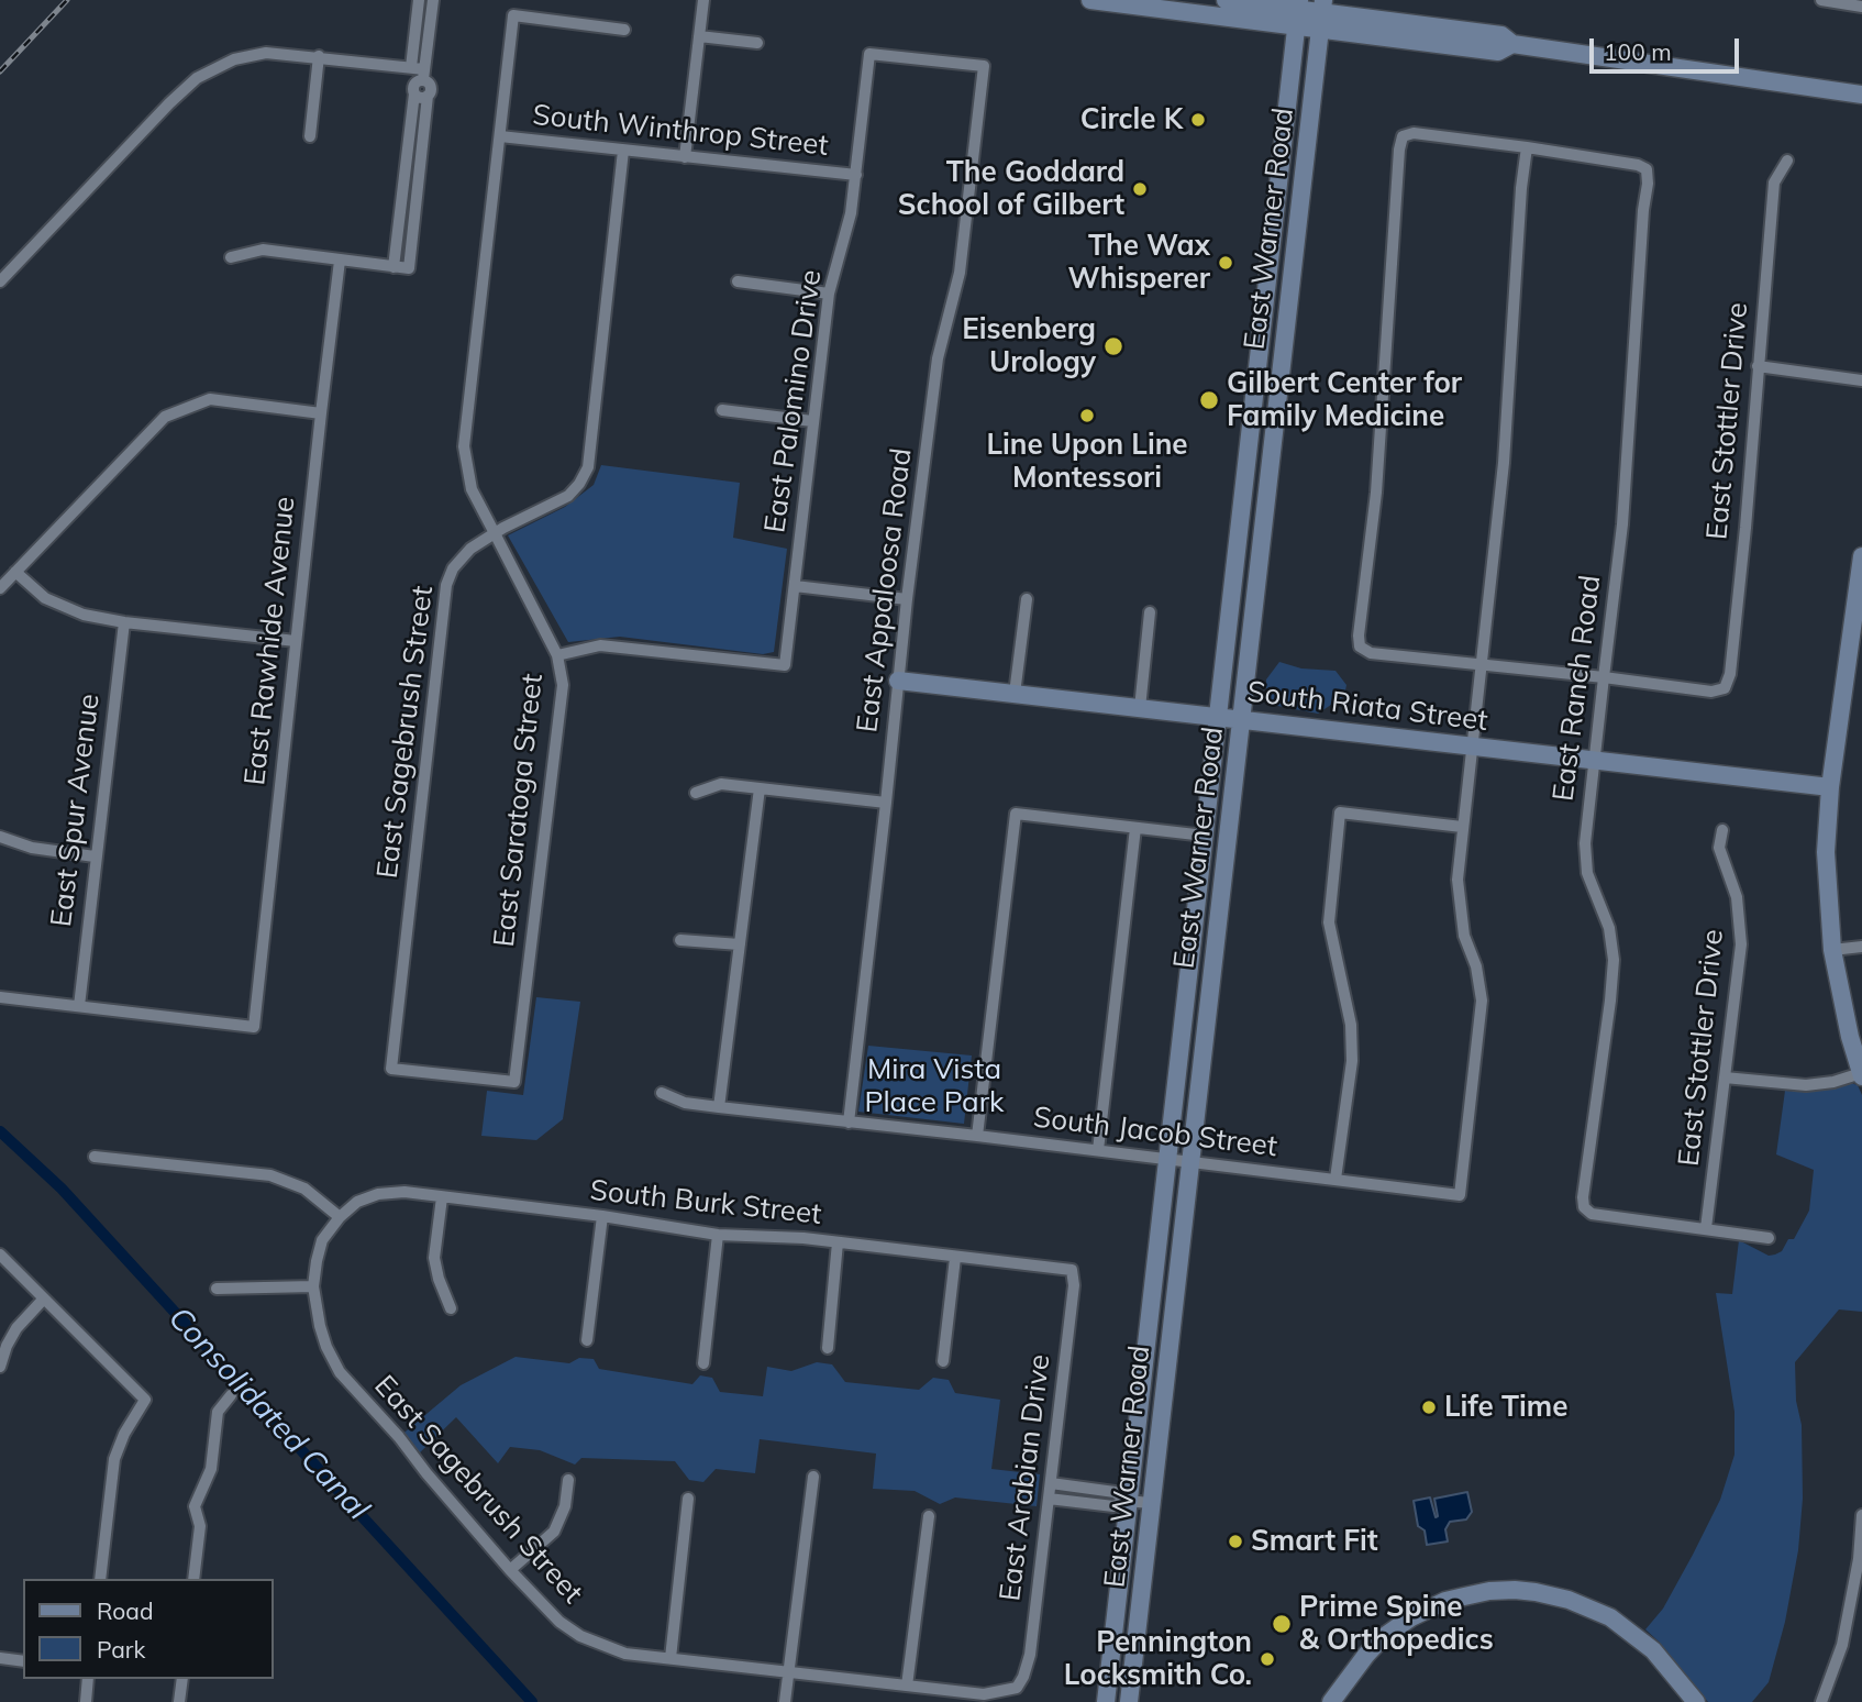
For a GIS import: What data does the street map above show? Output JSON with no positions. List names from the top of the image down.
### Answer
{
  "streets": {
    "main road": ["East Warner Road", "South Riata Street"],
    "street": [
      "South Winthrop Street",
      "East Palomino Drive",
      "East Stottler Drive",
      "East Appaloosa Road",
      "East Rawhide Avenue",
      "East Ranch Road",
      "East Sagebrush Street",
      "East Spur Avenue",
      "East Saratoga Street",
      "South Jacob Street",
      "South Burk Street",
      "East Arabian Drive"
    ]
  },
  "crossings": [
    ["South Winthrop Street", "East Palomino Drive"],
    ["East Warner Road", "South Riata Street"],
    ["East Warner Road", "South Jacob Street"],
    ["East Palomino Drive", "East Appaloosa Road"],
    ["East Palomino Drive", "East Saratoga Street"],
    ["East Stottler Drive", "East Ranch Road"],
    ["East Appaloosa Road", "South Riata Street"],
    ["East Appaloosa Road", "South Jacob Street"],
    ["East Rawhide Avenue", "East Spur Avenue"],
    ["East Ranch Road", "South Riata Street"],
    ["East Sagebrush Street", "East Saratoga Street"],
    ["East Sagebrush Street", "South Burk Street"],
    ["East Sagebrush Street", "East Arabian Drive"],
    ["South Burk Street", "East Arabian Drive"]
  ],
  "water": ["Consolidated Canal"],
  "parks": ["Mira Vista Place Park"],
  "places": [
    "Circle K",
    "The Goddard School of Gilbert",
    "The Wax Whisperer",
    "Eisenberg Urology",
    "Gilbert Center for Family Medicine",
    "Line Upon Line Montessori",
    "Life Time",
    "Smart Fit",
    "Prime Spine & Orthopedics",
    "Pennington Locksmith Co."
  ],
  "legend": ["Road", "Park"],
  "scale_bar": "100 m"
}
